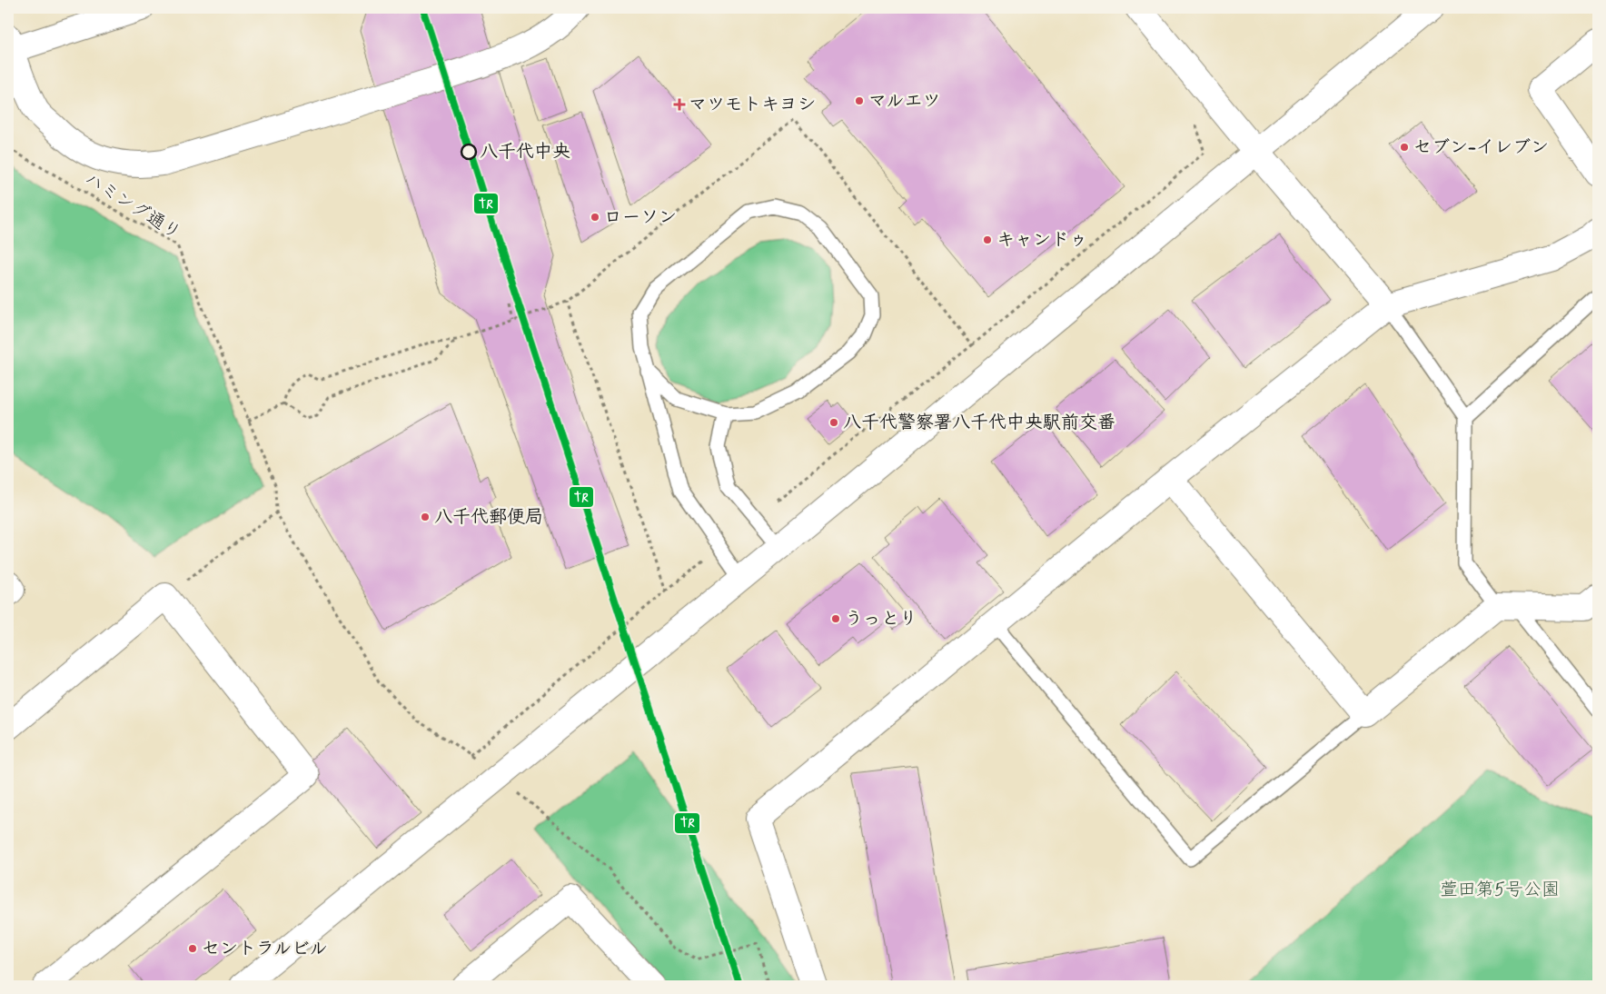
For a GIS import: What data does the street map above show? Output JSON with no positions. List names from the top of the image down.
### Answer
{
  "streets": {
    "path": ["ハミング通り"]
  },
  "parks": ["萱田第5号公園"],
  "places": {
    "other": [
      "マルエツ",
      "セブン-イレブン",
      "八千代中央",
      "ローソン",
      "キャンドゥ",
      "八千代警察署八千代中央駅前交番",
      "八千代郵便局",
      "うっとり",
      "セントラルビル"
    ],
    "health": ["マツモトキヨシ"]
  },
  "lines": ["transit line TR"]
}
